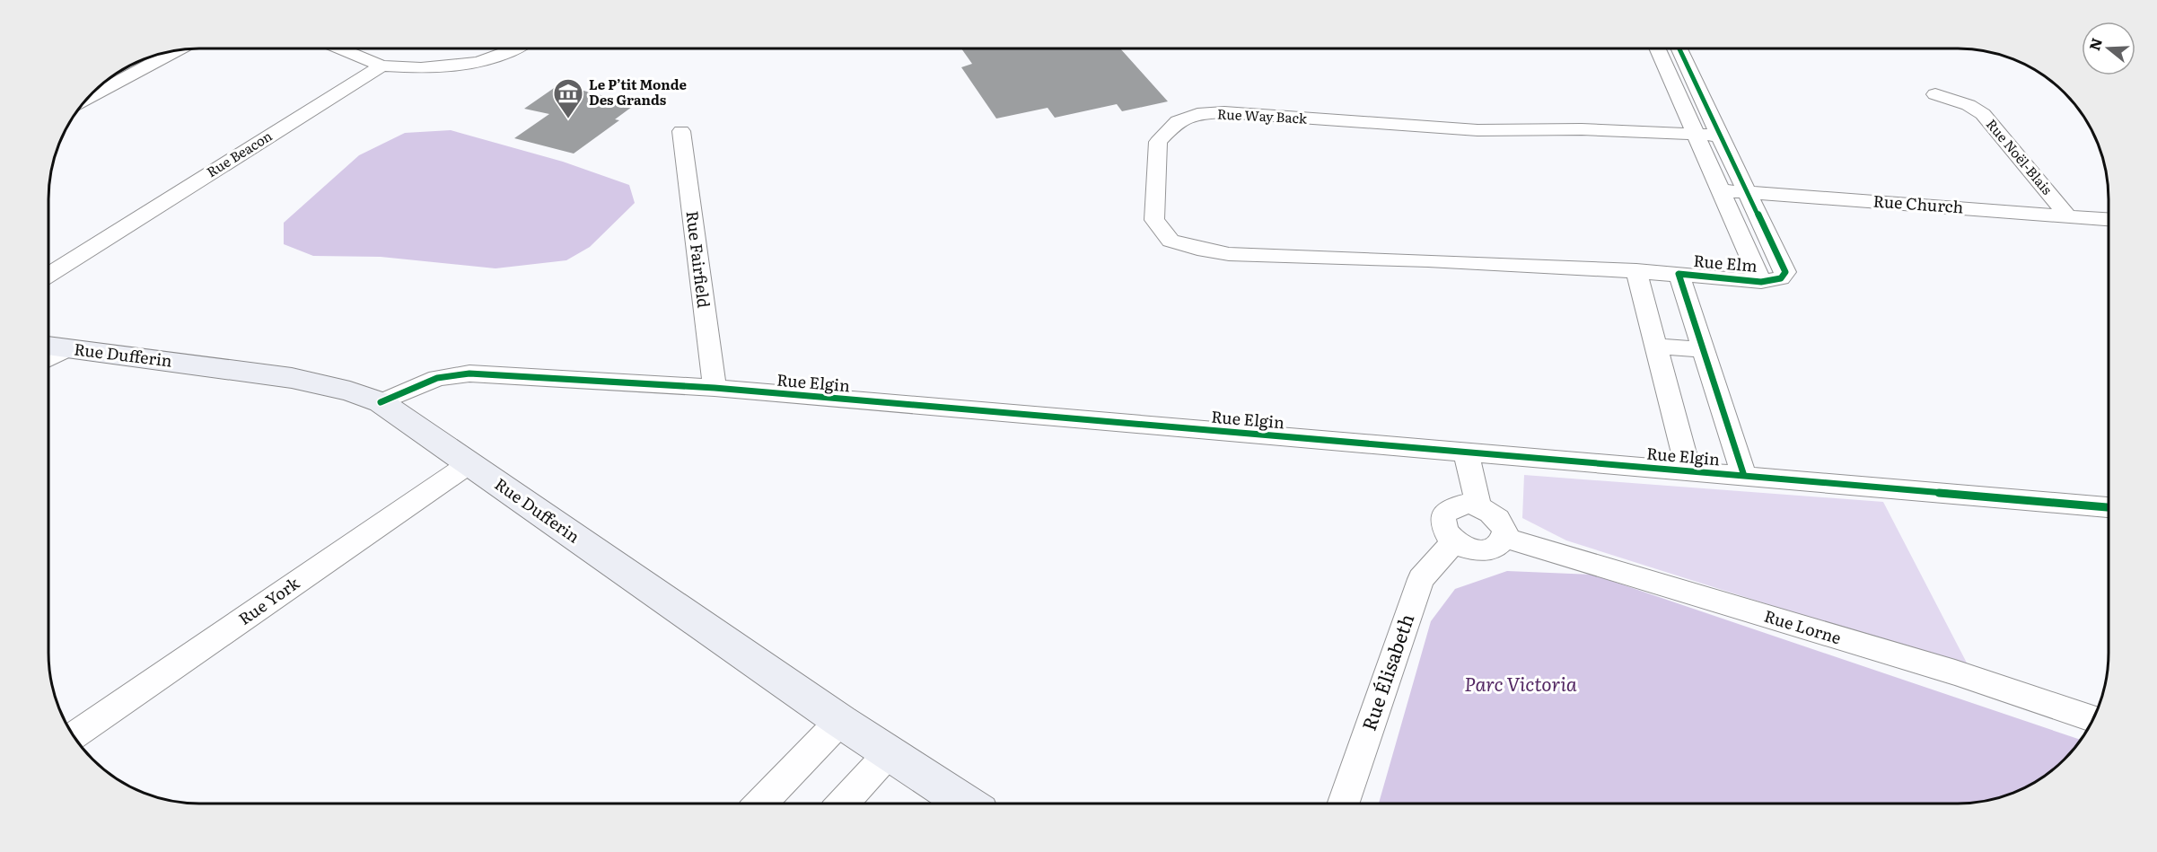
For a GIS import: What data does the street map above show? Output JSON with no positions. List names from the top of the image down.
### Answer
{
  "streets": {
    "main road": ["Rue Dufferin"],
    "street": [
      "Rue Way Back",
      "Rue Beacon",
      "Rue Noël-Blais",
      "Rue Church",
      "Rue Fairfield",
      "Rue Elm",
      "Rue Elgin",
      "Rue York",
      "Rue Lorne",
      "Rue Élisabeth"
    ]
  },
  "crossings": [
    ["Rue Way Back", "Rue Elm"],
    ["Rue Noël-Blais", "Rue Church"],
    ["Rue Church", "Rue Elm"],
    ["Rue Fairfield", "Rue Elgin"],
    ["Rue Elm", "Rue Elgin"],
    ["Rue Dufferin", "Rue Elgin"],
    ["Rue Dufferin", "Rue York"],
    ["Rue Lorne", "Rue Élisabeth"]
  ],
  "parks": ["Parc Victoria"],
  "places": {
    "museum": ["Le P’tit Monde Des Grands"]
  },
  "north": "left"
}
